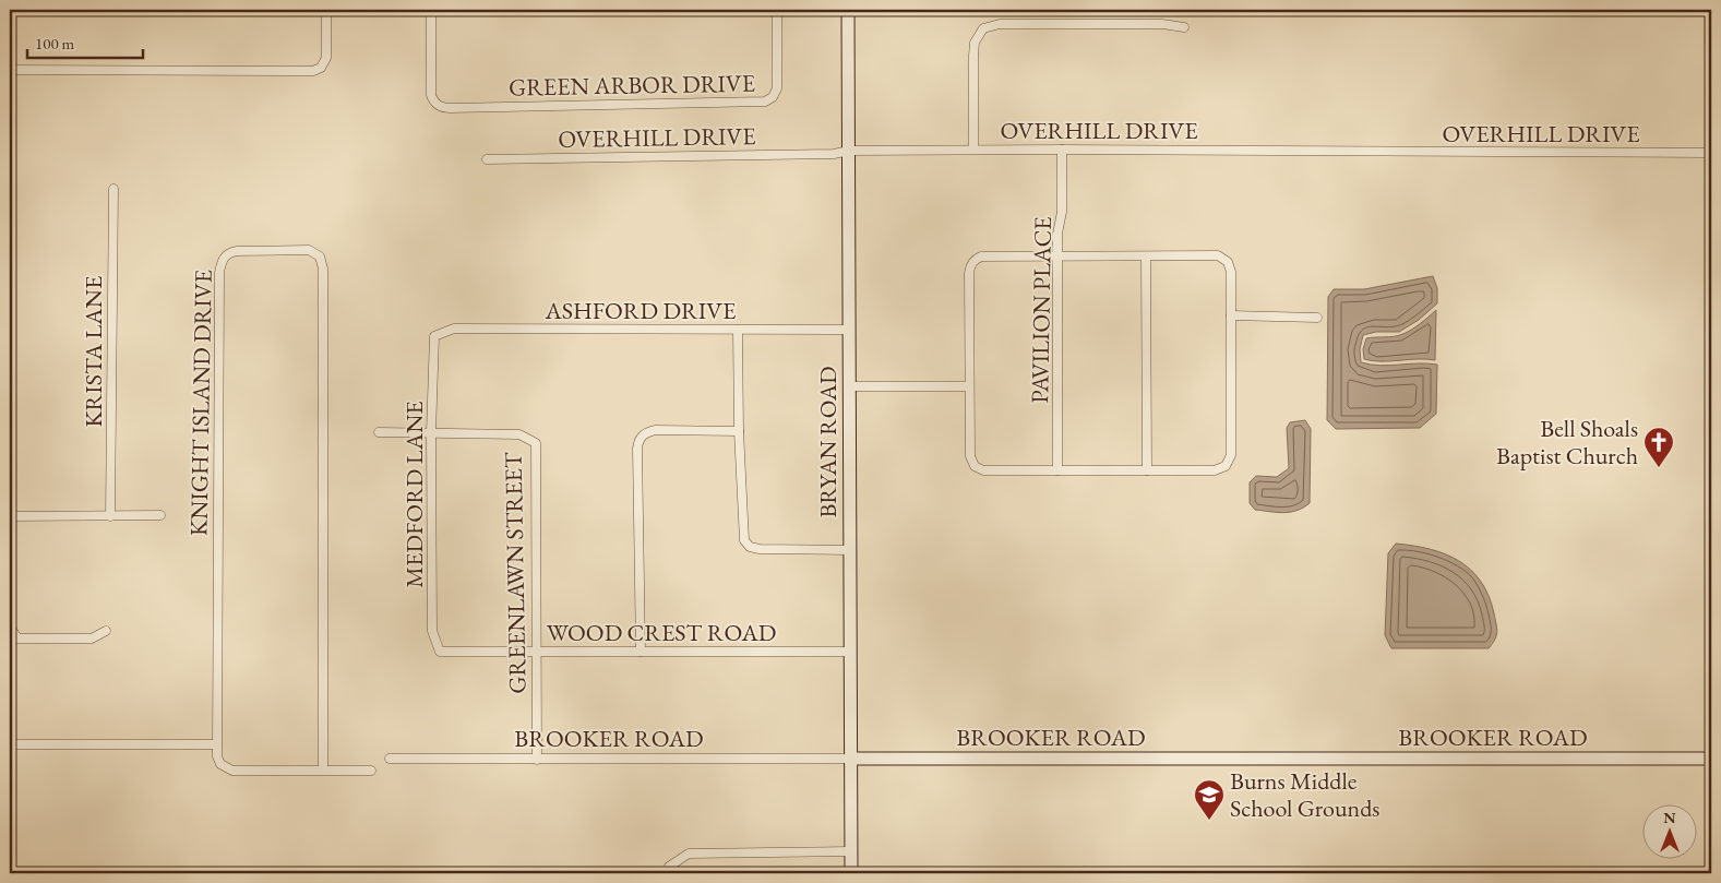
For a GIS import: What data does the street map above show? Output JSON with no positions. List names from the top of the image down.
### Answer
{
  "streets": {
    "street": [
      "GREEN ARBOR DRIVE",
      "OVERHILL DRIVE",
      "ASHFORD DRIVE",
      "PAVILION PLACE",
      "KRISTA LANE",
      "KNIGHT ISLAND DRIVE",
      "BRYAN ROAD",
      "MEDFORD LANE",
      "GREENLAWN STREET",
      "WOOD CREST ROAD",
      "BROOKER ROAD"
    ]
  },
  "crossings": [
    ["OVERHILL DRIVE", "PAVILION PLACE"],
    ["OVERHILL DRIVE", "BRYAN ROAD"],
    ["ASHFORD DRIVE", "BRYAN ROAD"],
    ["ASHFORD DRIVE", "MEDFORD LANE"],
    ["BRYAN ROAD", "WOOD CREST ROAD"],
    ["BRYAN ROAD", "BROOKER ROAD"],
    ["MEDFORD LANE", "GREENLAWN STREET"],
    ["MEDFORD LANE", "WOOD CREST ROAD"],
    ["GREENLAWN STREET", "WOOD CREST ROAD"],
    ["GREENLAWN STREET", "BROOKER ROAD"]
  ],
  "places": {
    "church": ["Bell Shoals Baptist Church"],
    "school or university": ["Burns Middle School Grounds"]
  },
  "scale_bar": "100 m",
  "north": "top"
}
